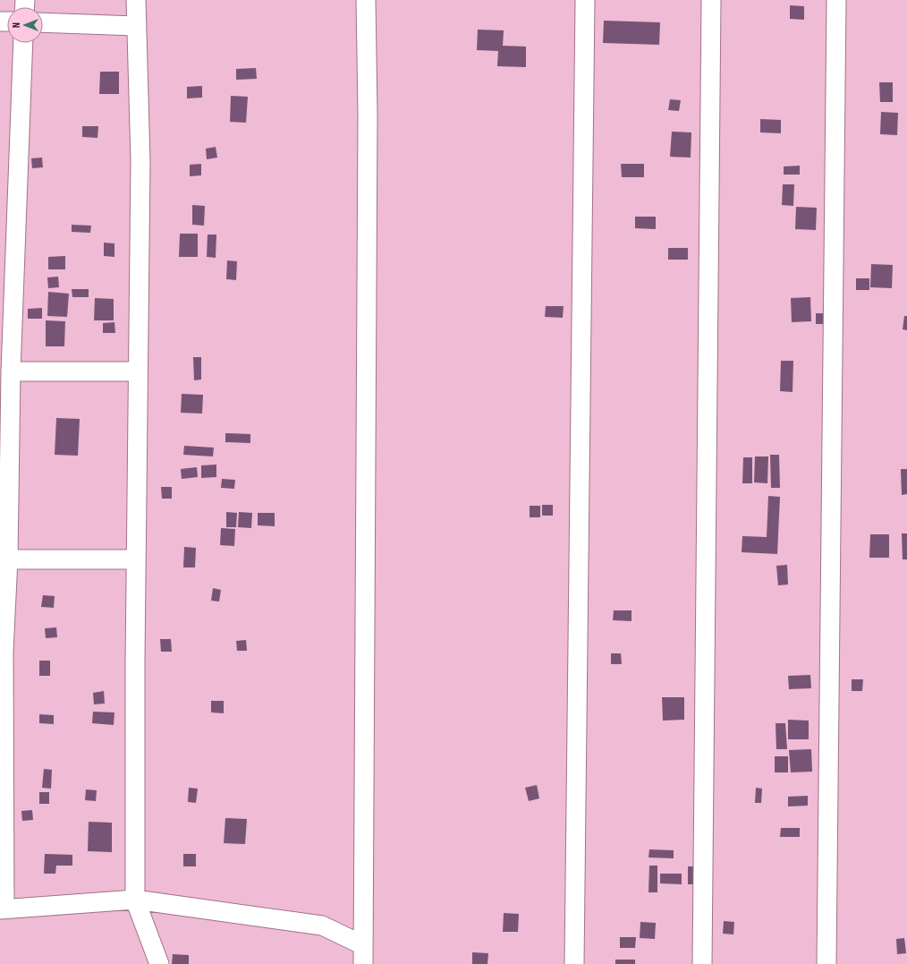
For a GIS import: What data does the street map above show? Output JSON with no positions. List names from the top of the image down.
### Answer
{
  "north": "left"
}
